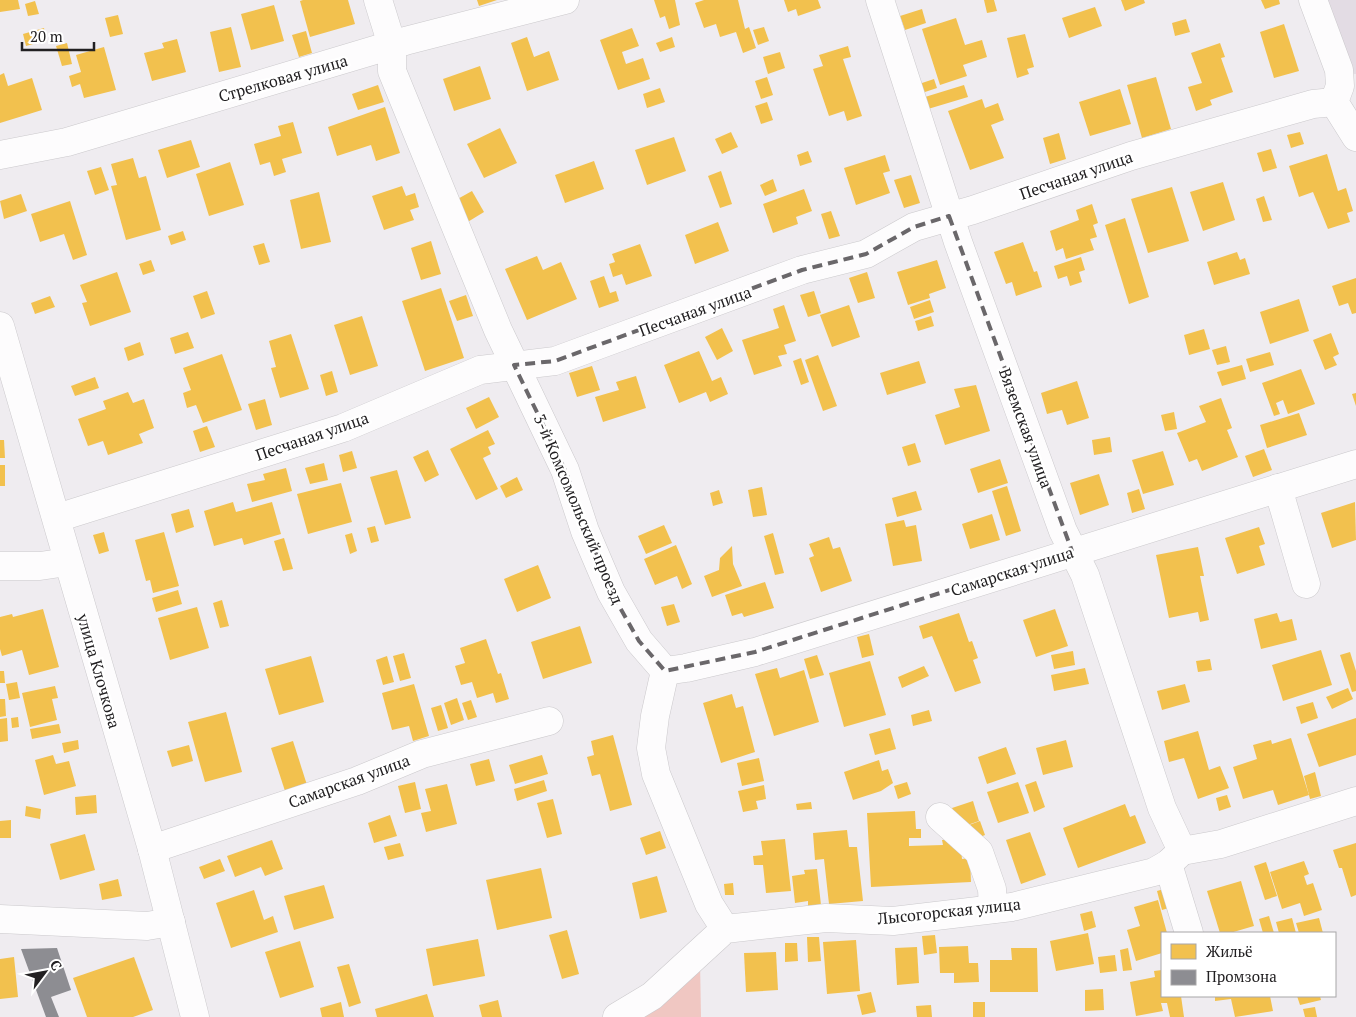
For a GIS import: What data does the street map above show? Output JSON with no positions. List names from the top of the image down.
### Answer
{
  "streets": {
    "street": [
      "Стрелковая улица",
      "Песчаная улица",
      "Вяземская улица",
      "3-й Комсомольский проезд",
      "Самарская улица",
      "улица Клочкова",
      "Лысогорская улица"
    ]
  },
  "crossings": [
    ["Стрелковая улица", "3-й Комсомольский проезд"],
    ["Песчаная улица", "Вяземская улица"],
    ["Песчаная улица", "3-й Комсомольский проезд"],
    ["Песчаная улица", "улица Клочкова"],
    ["Вяземская улица", "Самарская улица"],
    ["Вяземская улица", "Лысогорская улица"],
    ["3-й Комсомольский проезд", "Самарская улица"],
    ["Самарская улица", "улица Клочкова"]
  ],
  "legend": ["Жильё", "Промзона"],
  "scale_bar": "20 m",
  "north": "top right"
}
